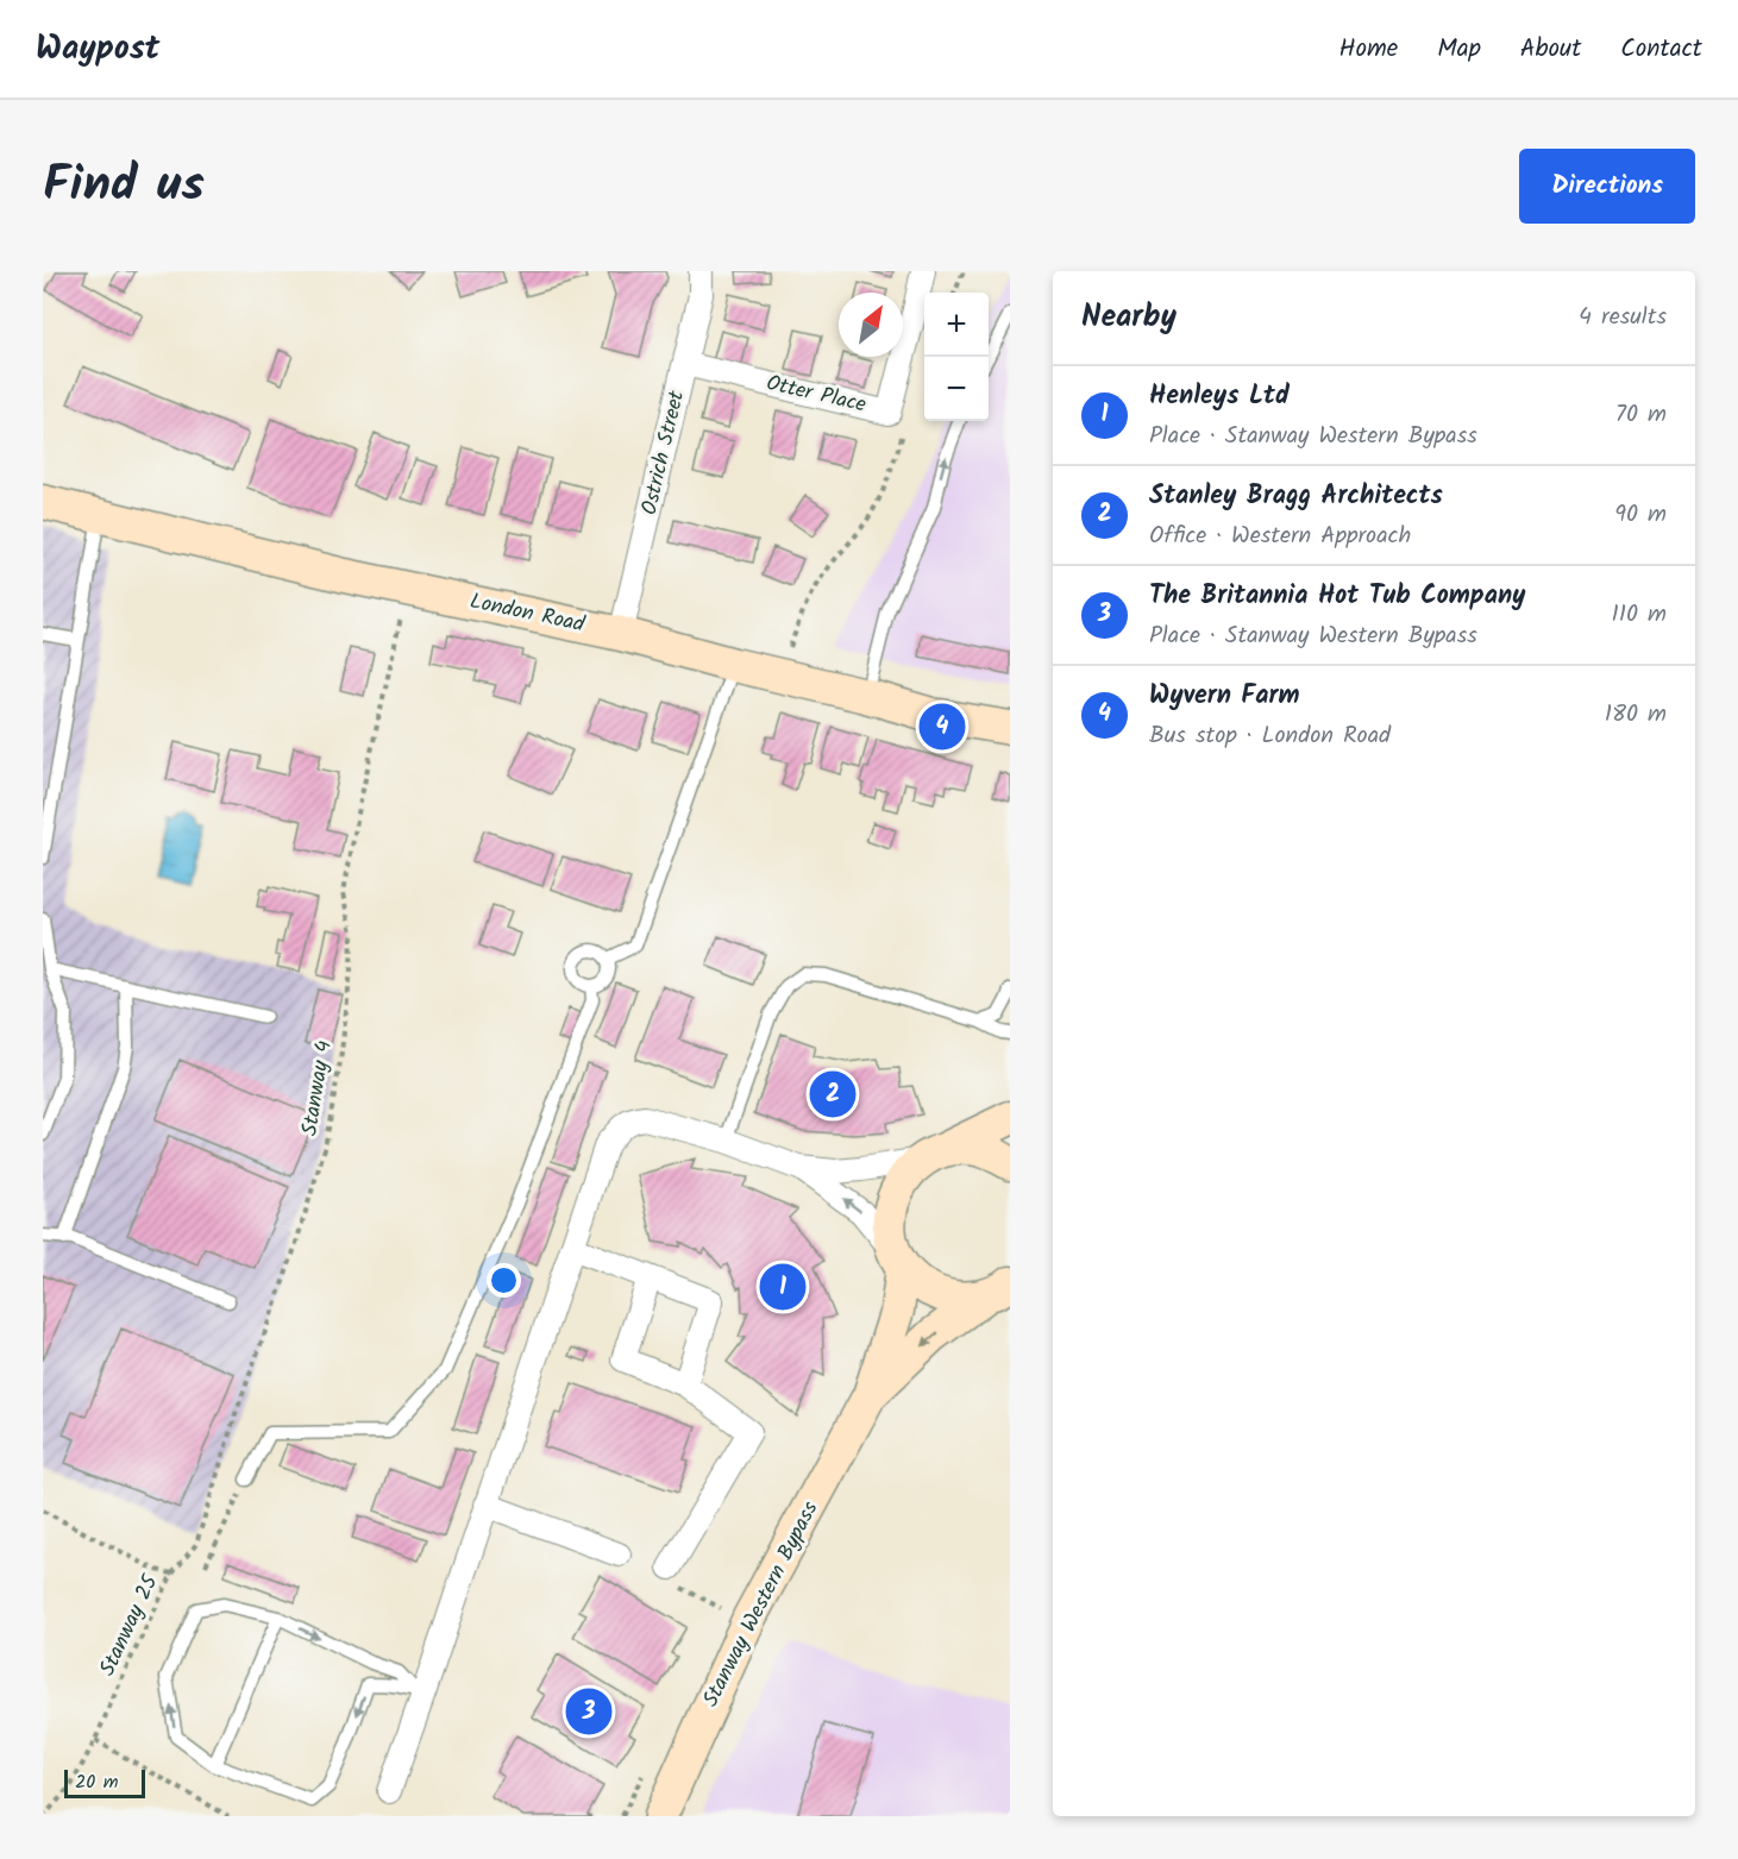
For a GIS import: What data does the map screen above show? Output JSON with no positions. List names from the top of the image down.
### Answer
{
  "streets": {
    "street": [
      "Otter Place",
      "Ostrich Street",
      "London Road",
      "Stanway Western Bypass"
    ],
    "path": ["Stanway 4", "Stanway 25"]
  },
  "crossings": [
    ["Otter Place", "Ostrich Street"],
    ["Ostrich Street", "London Road"],
    ["London Road", "Stanway 4"],
    ["Stanway 4", "Stanway 25"]
  ],
  "scale_bar": "20 m",
  "north": "top right",
  "page": {
    "header": "Waypost",
    "nav": [
      "Home",
      "Map",
      "About",
      "Contact"
    ],
    "title": "Find us",
    "buttons": "Directions",
    "heading": ["Nearby", "4 results"],
    "map_buttons": ["+", "−"],
    "list": [
      {
        "mark": "1",
        "name": "Henleys Ltd",
        "note": "Place · Stanway Western Bypass",
        "value": "70 m"
      },
      {
        "mark": "2",
        "name": "Stanley Bragg Architects",
        "note": "Office · Western Approach",
        "value": "90 m"
      },
      {
        "mark": "3",
        "name": "The Britannia Hot Tub Company",
        "note": "Place · Stanway Western Bypass",
        "value": "110 m"
      },
      {
        "mark": "4",
        "name": "Wyvern Farm",
        "note": "Bus stop · London Road",
        "value": "180 m"
      }
    ],
    "pins": [
      "4",
      "2",
      "1",
      "3"
    ],
    "scale": "20 m"
  }
}
